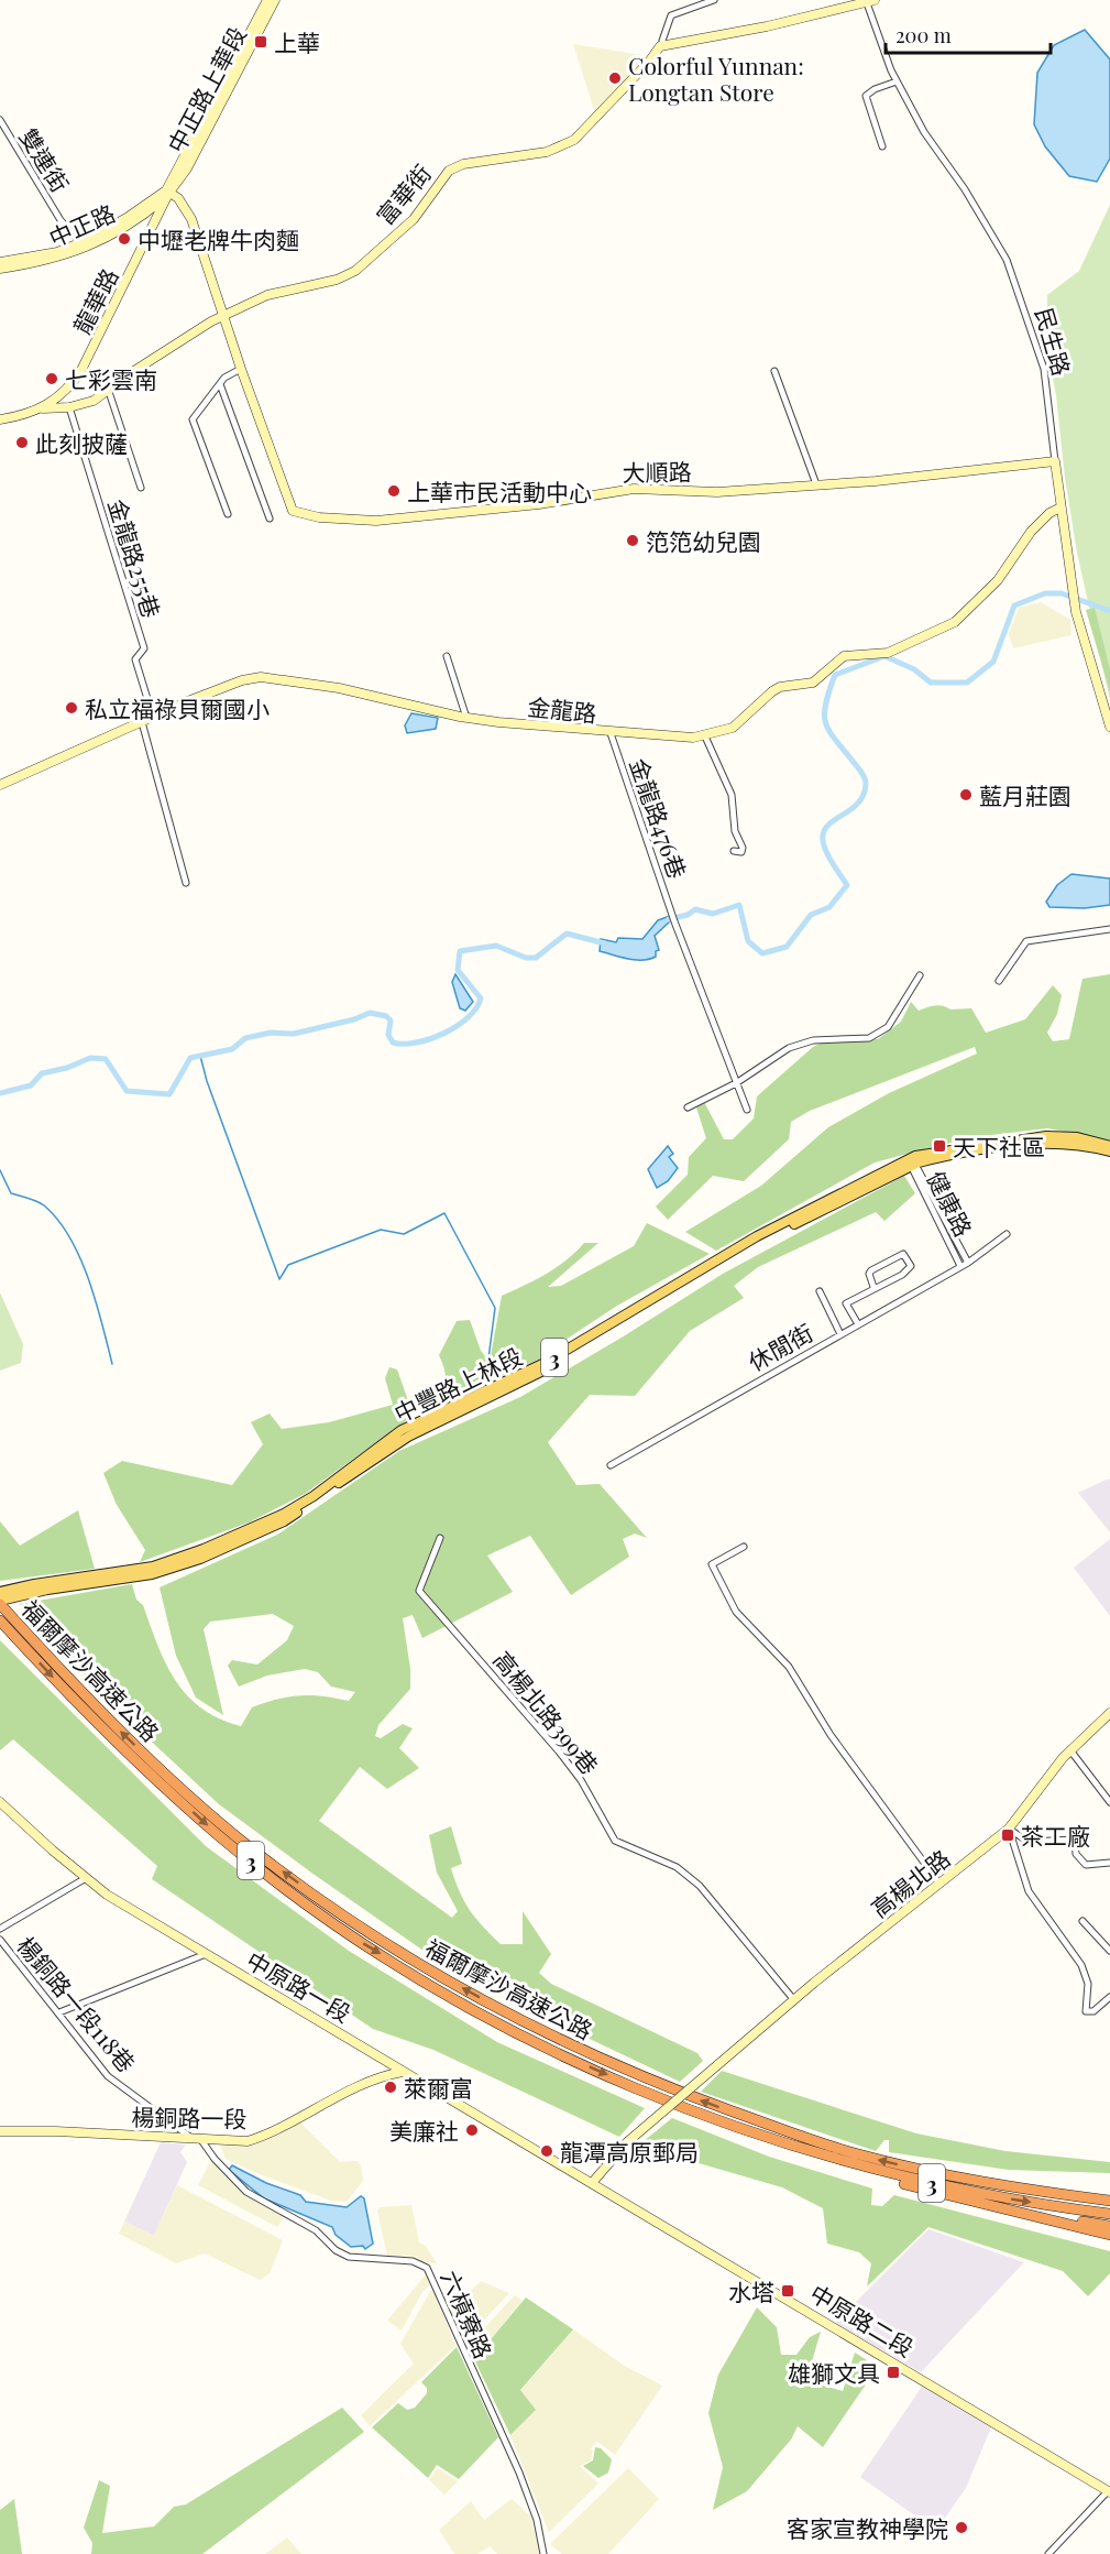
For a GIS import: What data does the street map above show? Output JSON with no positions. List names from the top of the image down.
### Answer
{
  "streets": {
    "highway": ["3", "福爾摩沙高速公路"],
    "main road": ["中豐路上林段"],
    "street": [
      "中正路上華段",
      "雙連街",
      "富華街",
      "中正路",
      "龍華路",
      "民生路",
      "大順路",
      "金龍路255巷",
      "金龍路",
      "金龍路476巷",
      "健康路",
      "休閒街",
      "高楊北路399巷",
      "高楊北路",
      "中原路一段",
      "楊銅路一段118巷",
      "楊銅路一段",
      "六槓寮路",
      "中原路二段"
    ]
  },
  "crossings": [
    ["中正路上華段", "中正路"],
    ["中正路上華段", "龍華路"],
    ["中正路上華段", "大順路"],
    ["雙連街", "中正路"],
    ["富華街", "龍華路"],
    ["富華街", "大順路"],
    ["富華街", "金龍路255巷"],
    ["中正路", "龍華路"],
    ["中正路", "大順路"],
    ["龍華路", "大順路"],
    ["民生路", "大順路"],
    ["民生路", "金龍路"],
    ["金龍路255巷", "金龍路"],
    ["金龍路", "金龍路476巷"],
    ["健康路", "休閒街"],
    ["健康路", "中豐路上林段"],
    ["中豐路上林段", "福爾摩沙高速公路"],
    ["高楊北路399巷", "高楊北路"],
    ["高楊北路", "中原路一段"],
    ["高楊北路", "中原路二段"],
    ["中原路一段", "楊銅路一段"],
    ["中原路一段", "中原路二段"],
    ["楊銅路一段118巷", "楊銅路一段"],
    ["楊銅路一段118巷", "六槓寮路"],
    ["楊銅路一段", "六槓寮路"]
  ],
  "places": {
    "transit": [
      "上華",
      "天下社區",
      "茶工廠",
      "水塔",
      "雄獅文具"
    ],
    "other": [
      "Colorful Yunnan: Longtan Store",
      "中壢老牌牛肉麵",
      "七彩雲南",
      "此刻披薩",
      "上華市民活動中心",
      "笵笵幼兒園",
      "私立福祿貝爾國小",
      "藍月莊園",
      "萊爾富",
      "美廉社",
      "龍潭高原郵局",
      "客家宣教神學院"
    ]
  },
  "scale_bar": "200 m"
}
